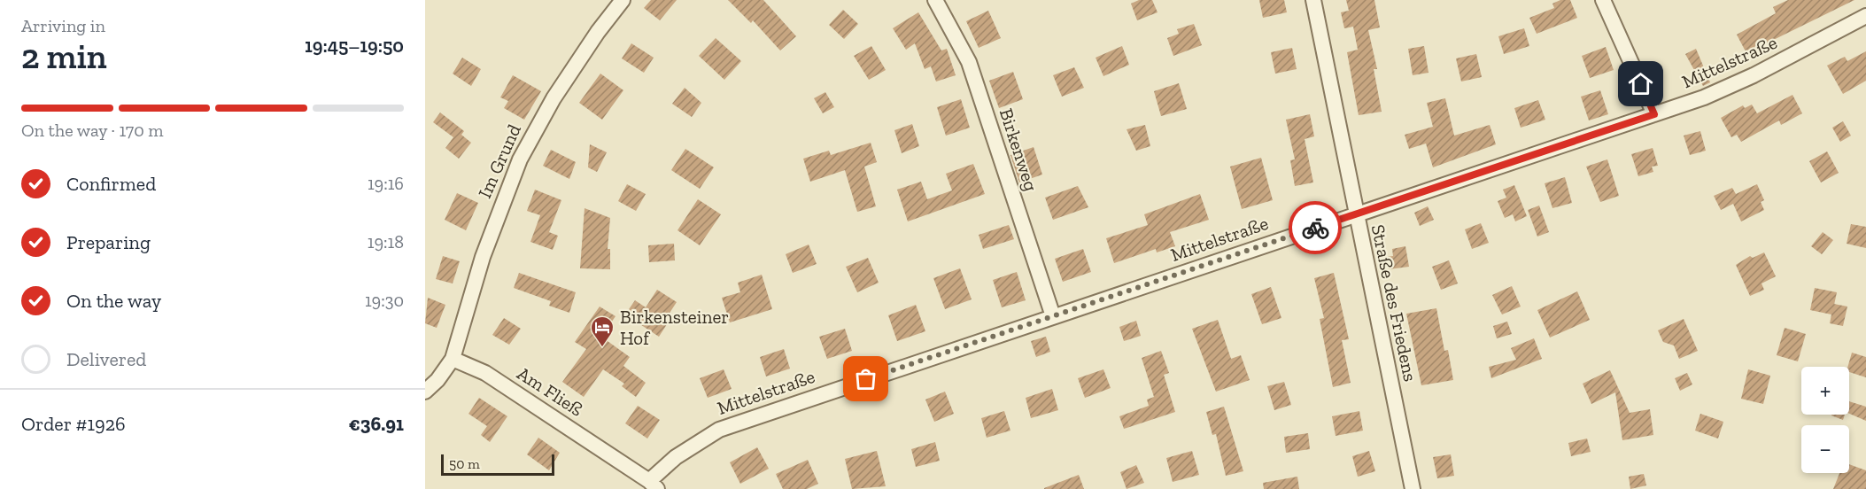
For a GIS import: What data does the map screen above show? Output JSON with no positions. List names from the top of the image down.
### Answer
{
  "streets": {
    "street": [
      "Mittelstraße",
      "Birkenweg",
      "Im Grund",
      "Straße des Friedens",
      "Am Fließ"
    ]
  },
  "crossings": [
    ["Mittelstraße", "Birkenweg"],
    ["Mittelstraße", "Straße des Friedens"],
    ["Mittelstraße", "Am Fließ"],
    ["Im Grund", "Am Fließ"]
  ],
  "places": {
    "hotel": ["Birkensteiner Hof"]
  },
  "scale_bar": "50 m",
  "page": {
    "heading": ["2 min", "Arriving in", "19:45–19:50"],
    "panel": ["Order #1926", "€36.91"],
    "bar": "On the way · 170 m",
    "list": [
      ["Confirmed", "19:16"],
      ["Preparing", "19:18"],
      ["On the way", "19:30"],
      "Delivered"
    ],
    "map_buttons": ["+", "−"],
    "scale": "50 m"
  }
}
